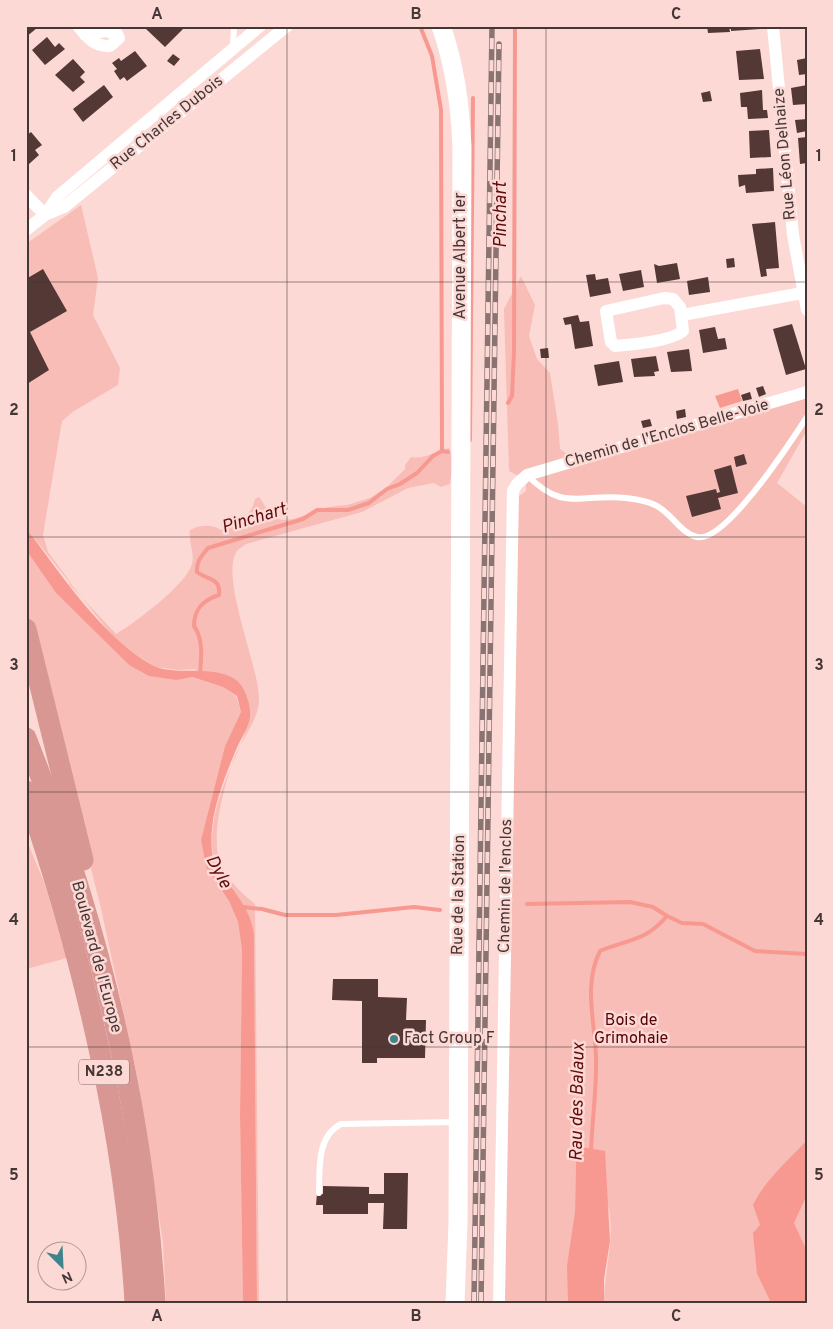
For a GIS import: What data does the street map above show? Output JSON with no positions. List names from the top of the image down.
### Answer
{
  "streets": {
    "highway": ["Boulevard de l'Europe", "N238"],
    "main road": ["Avenue Albert 1er", "Rue de la Station"],
    "street": [
      "Rue Charles Dubois",
      "Rue Léon Delhaize",
      "Chemin de l'Enclos Belle-Voie",
      "Chemin de l'enclos"
    ]
  },
  "crossings": [
    ["Avenue Albert 1er", "Rue de la Station"],
    ["Chemin de l'Enclos Belle-Voie", "Chemin de l'enclos"]
  ],
  "water": ["Pinchart", "Dyle", "Rau des Balaux"],
  "parks": ["Bois de Grimohaie"],
  "places": ["Fact Group F"],
  "north": "bottom right",
  "grid": {
    "columns": ["A", "B", "C"],
    "rows": [
      "1",
      "2",
      "3",
      "4",
      "5"
    ]
  }
}
